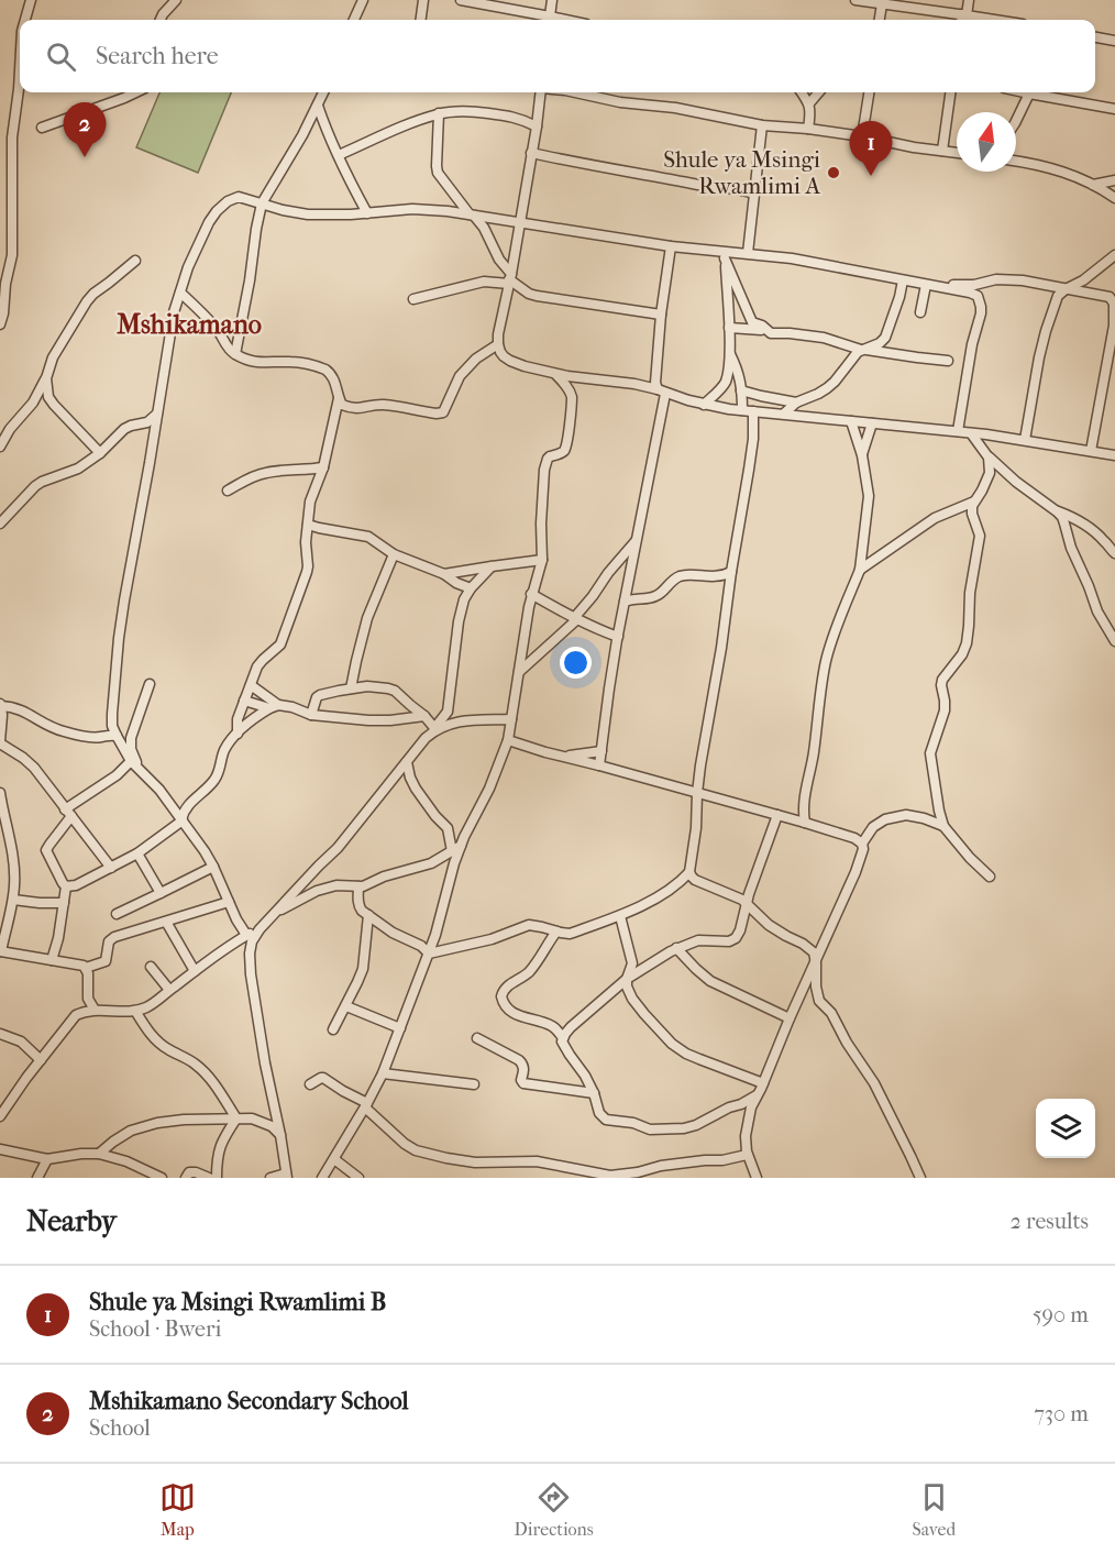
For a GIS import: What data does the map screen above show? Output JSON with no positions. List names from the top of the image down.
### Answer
{
  "districts": ["Mshikamano"],
  "places": ["Shule ya Msingi Rwamlimi A"],
  "north": "top",
  "page": {
    "search": "Search here",
    "pins": ["2", "1"],
    "heading": ["Nearby", "2 results"],
    "list": [
      {
        "mark": "1",
        "name": "Shule ya Msingi Rwamlimi B",
        "note": "School · Bweri",
        "value": "590 m"
      },
      {
        "mark": "2",
        "name": "Mshikamano Secondary School",
        "note": "School",
        "value": "730 m"
      }
    ],
    "nav": ["Map", "Directions", "Saved"]
  }
}
